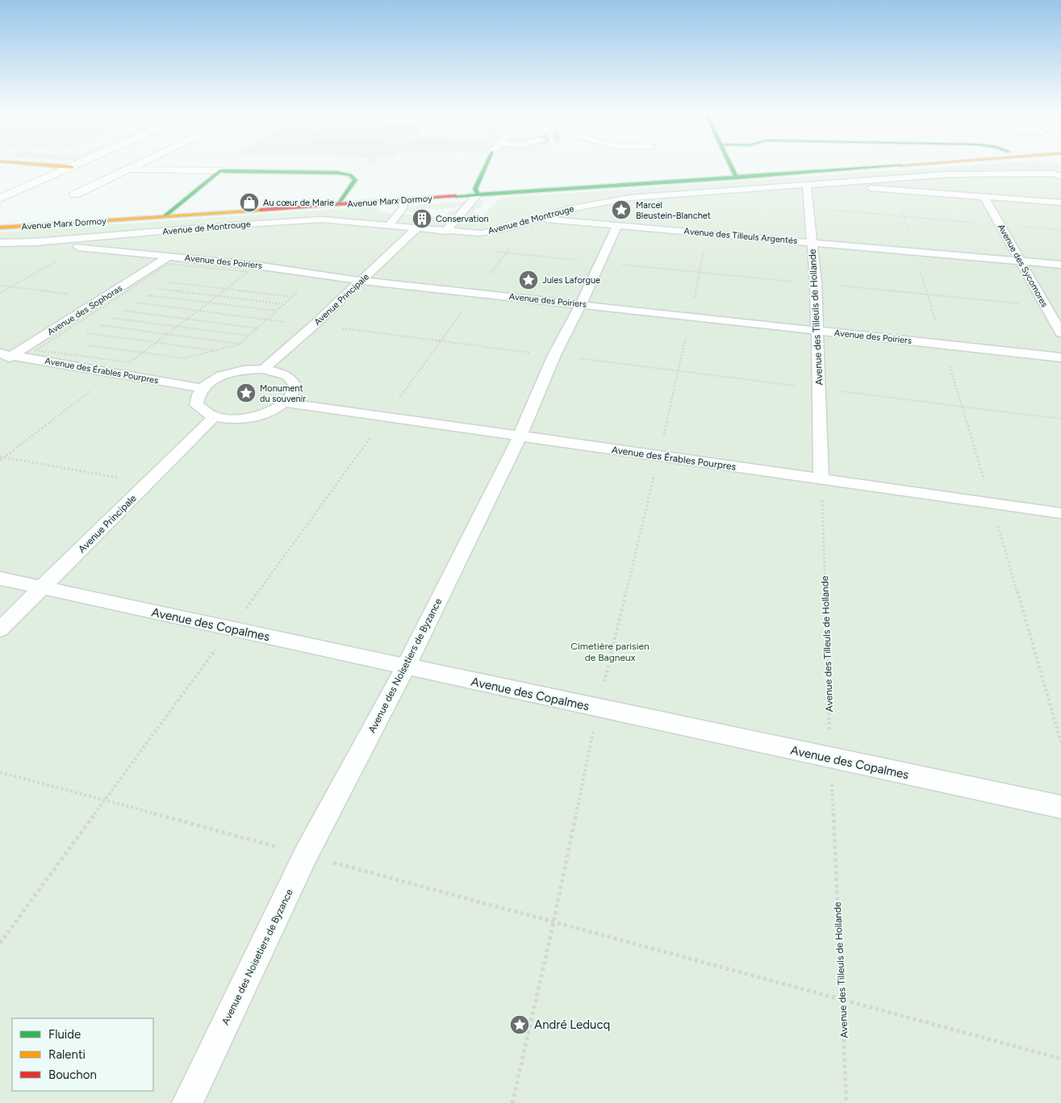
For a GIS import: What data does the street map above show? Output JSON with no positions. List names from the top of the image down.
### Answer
{
  "streets": {
    "main road": ["Avenue Marx Dormoy"],
    "lane": [
      "Avenue de Montrouge",
      "Avenue des Tilleuls Argentés",
      "Avenue des Poiriers",
      "Avenue des Sycomores",
      "Avenue Principale",
      "Avenue des Sophoras",
      "Avenue des Tilleuls de Hollande",
      "Avenue des Érables Pourpres",
      "Avenue des Copalmes",
      "Avenue des Noisetiers de Byzance"
    ]
  },
  "crossings": [
    ["Avenue de Montrouge", "Avenue des Tilleuls Argentés"],
    ["Avenue de Montrouge", "Avenue des Poiriers"],
    ["Avenue de Montrouge", "Avenue Principale"],
    ["Avenue de Montrouge", "Avenue des Tilleuls de Hollande"],
    ["Avenue des Tilleuls Argentés", "Avenue des Sycomores"],
    ["Avenue des Tilleuls Argentés", "Avenue des Tilleuls de Hollande"],
    ["Avenue des Tilleuls Argentés", "Avenue des Noisetiers de Byzance"],
    ["Avenue des Poiriers", "Avenue Principale"],
    ["Avenue des Poiriers", "Avenue des Sophoras"],
    ["Avenue des Poiriers", "Avenue des Tilleuls de Hollande"],
    ["Avenue des Poiriers", "Avenue des Noisetiers de Byzance"],
    ["Avenue Principale", "Avenue des Copalmes"],
    ["Avenue des Sophoras", "Avenue des Érables Pourpres"],
    ["Avenue des Tilleuls de Hollande", "Avenue des Érables Pourpres"],
    ["Avenue des Tilleuls de Hollande", "Avenue des Copalmes"],
    ["Avenue des Érables Pourpres", "Avenue des Noisetiers de Byzance"],
    ["Avenue des Copalmes", "Avenue des Noisetiers de Byzance"]
  ],
  "parks": ["Cimetière parisien de Bagneux"],
  "places": {
    "shop": ["Au cœur de Marie"],
    "place": [
      "Marcel Bleustein-Blanchet",
      "Jules Laforgue",
      "Monument du souvenir",
      "André Leducq"
    ],
    "building": ["Conservation"]
  },
  "legend": ["Fluide", "Ralenti", "Bouchon"]
}
